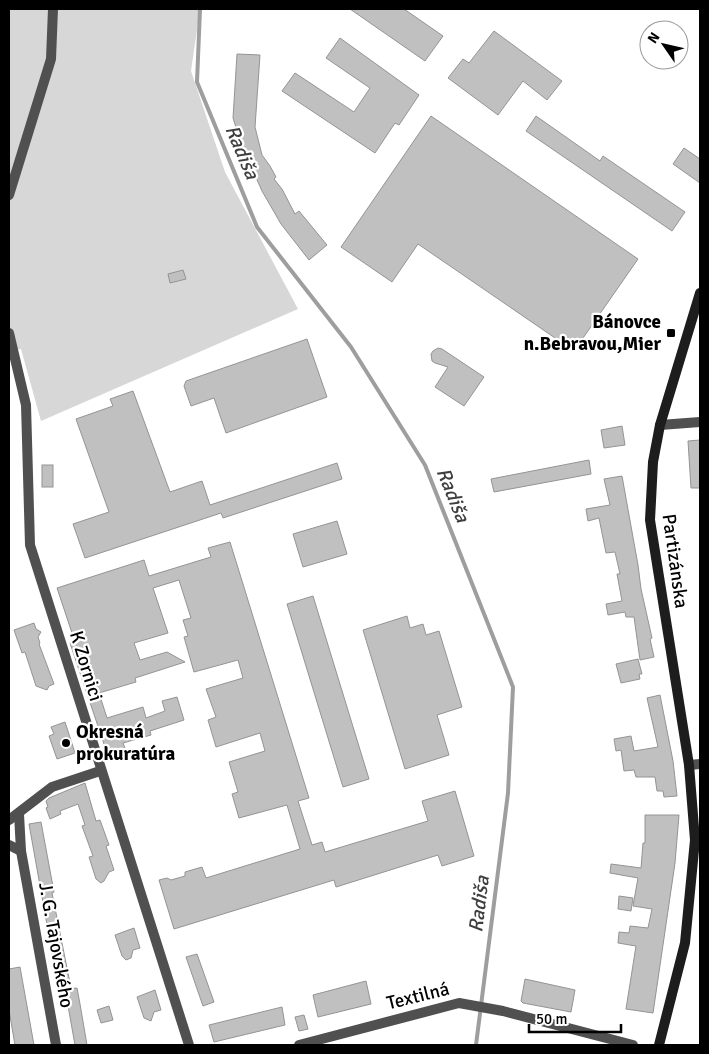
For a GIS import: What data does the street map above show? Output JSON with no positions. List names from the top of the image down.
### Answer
{
  "streets": {
    "street": [
      "Partizánska",
      "K Zornici",
      "J. G. Tajovského",
      "Textilná"
    ]
  },
  "water": ["Radiša"],
  "places": {
    "transit": ["Bánovce n.Bebravou,Mier"],
    "other": ["Okresná prokuratúra"]
  },
  "scale_bar": "50 m",
  "north": "top left"
}
